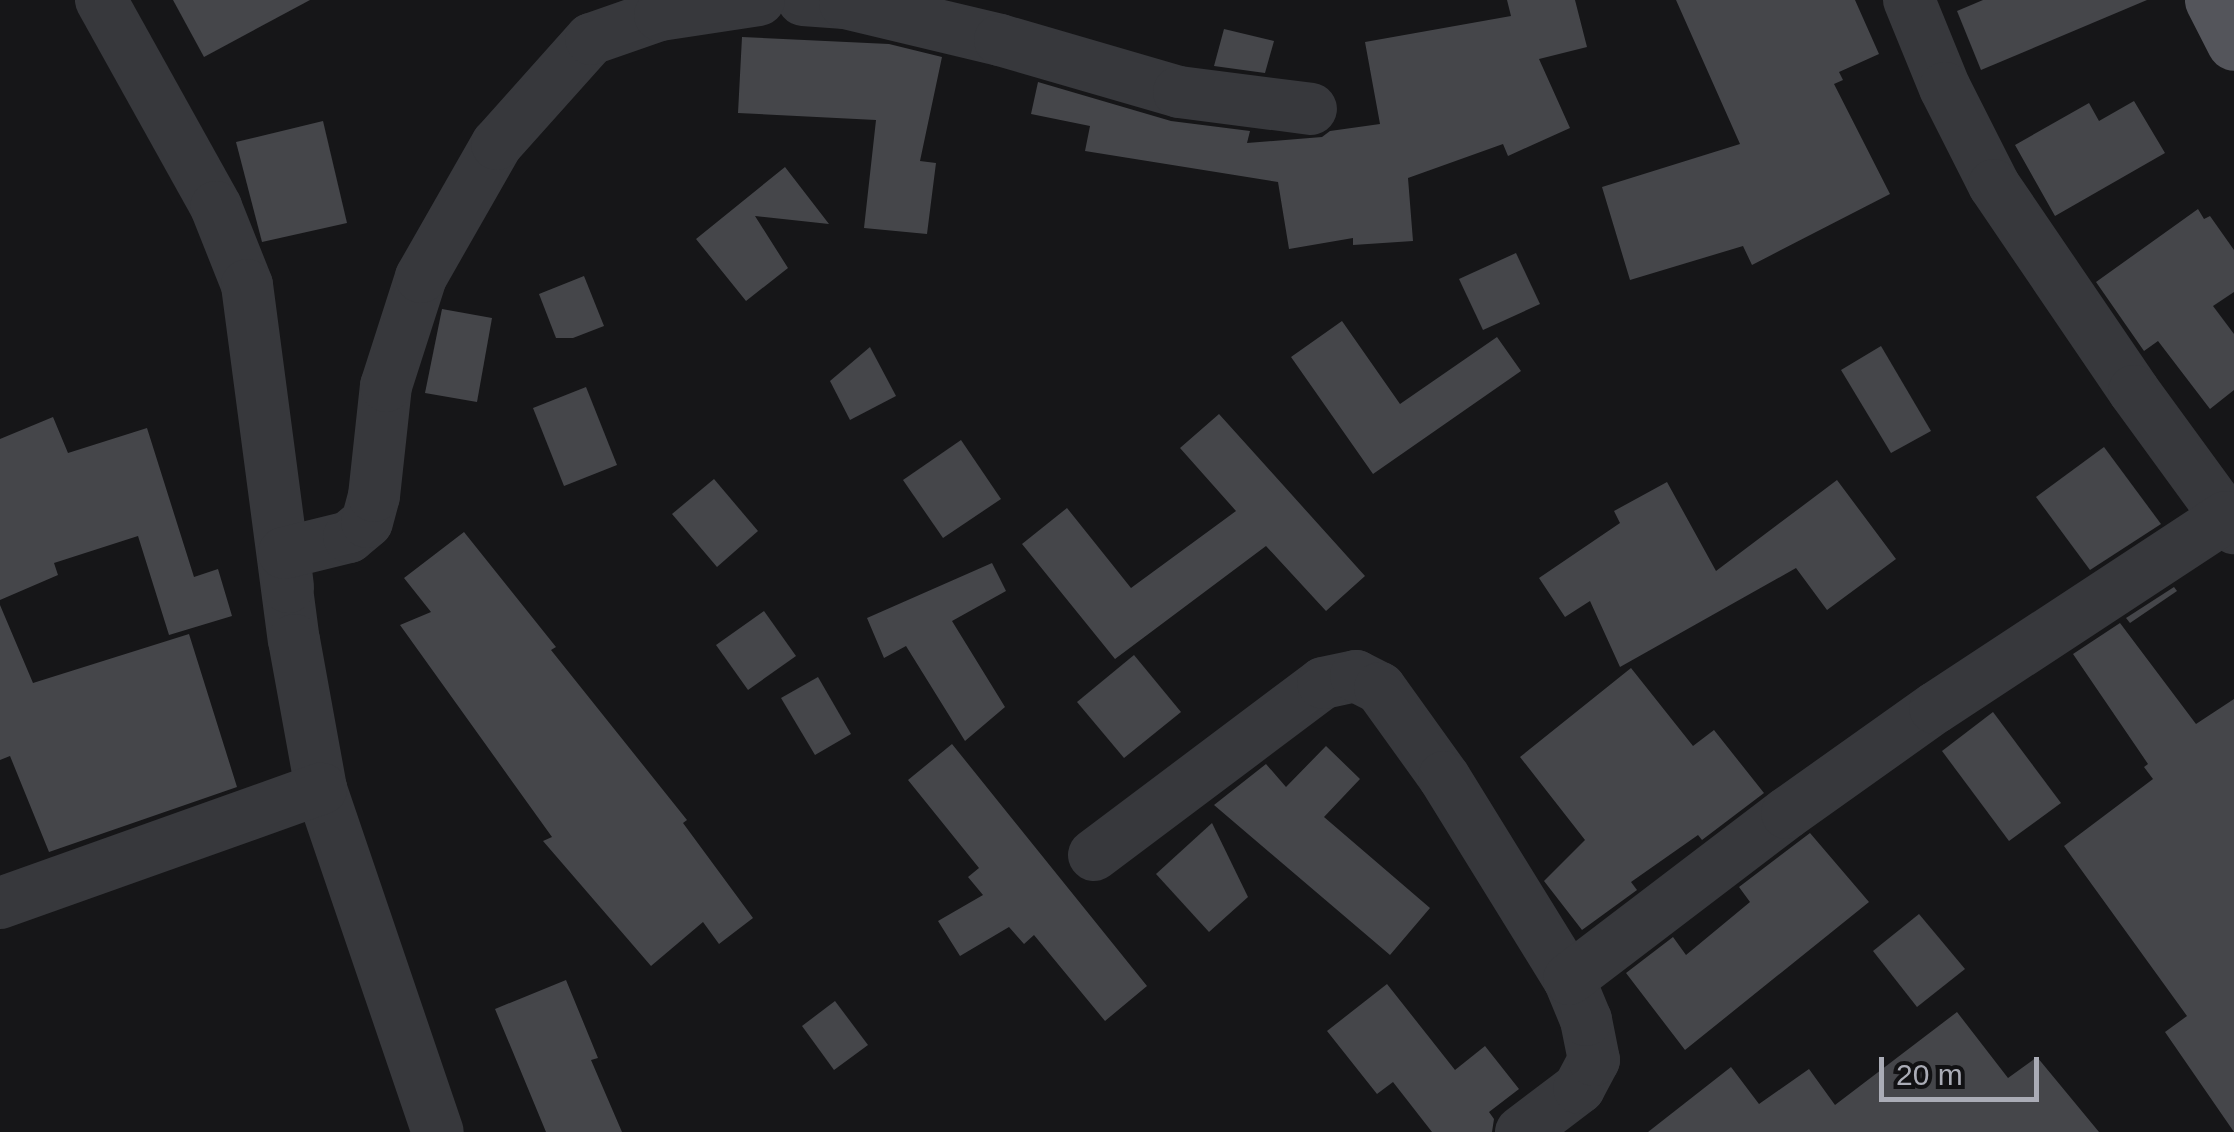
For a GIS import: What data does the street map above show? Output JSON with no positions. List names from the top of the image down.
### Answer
{
  "scale_bar": "20 m"
}
